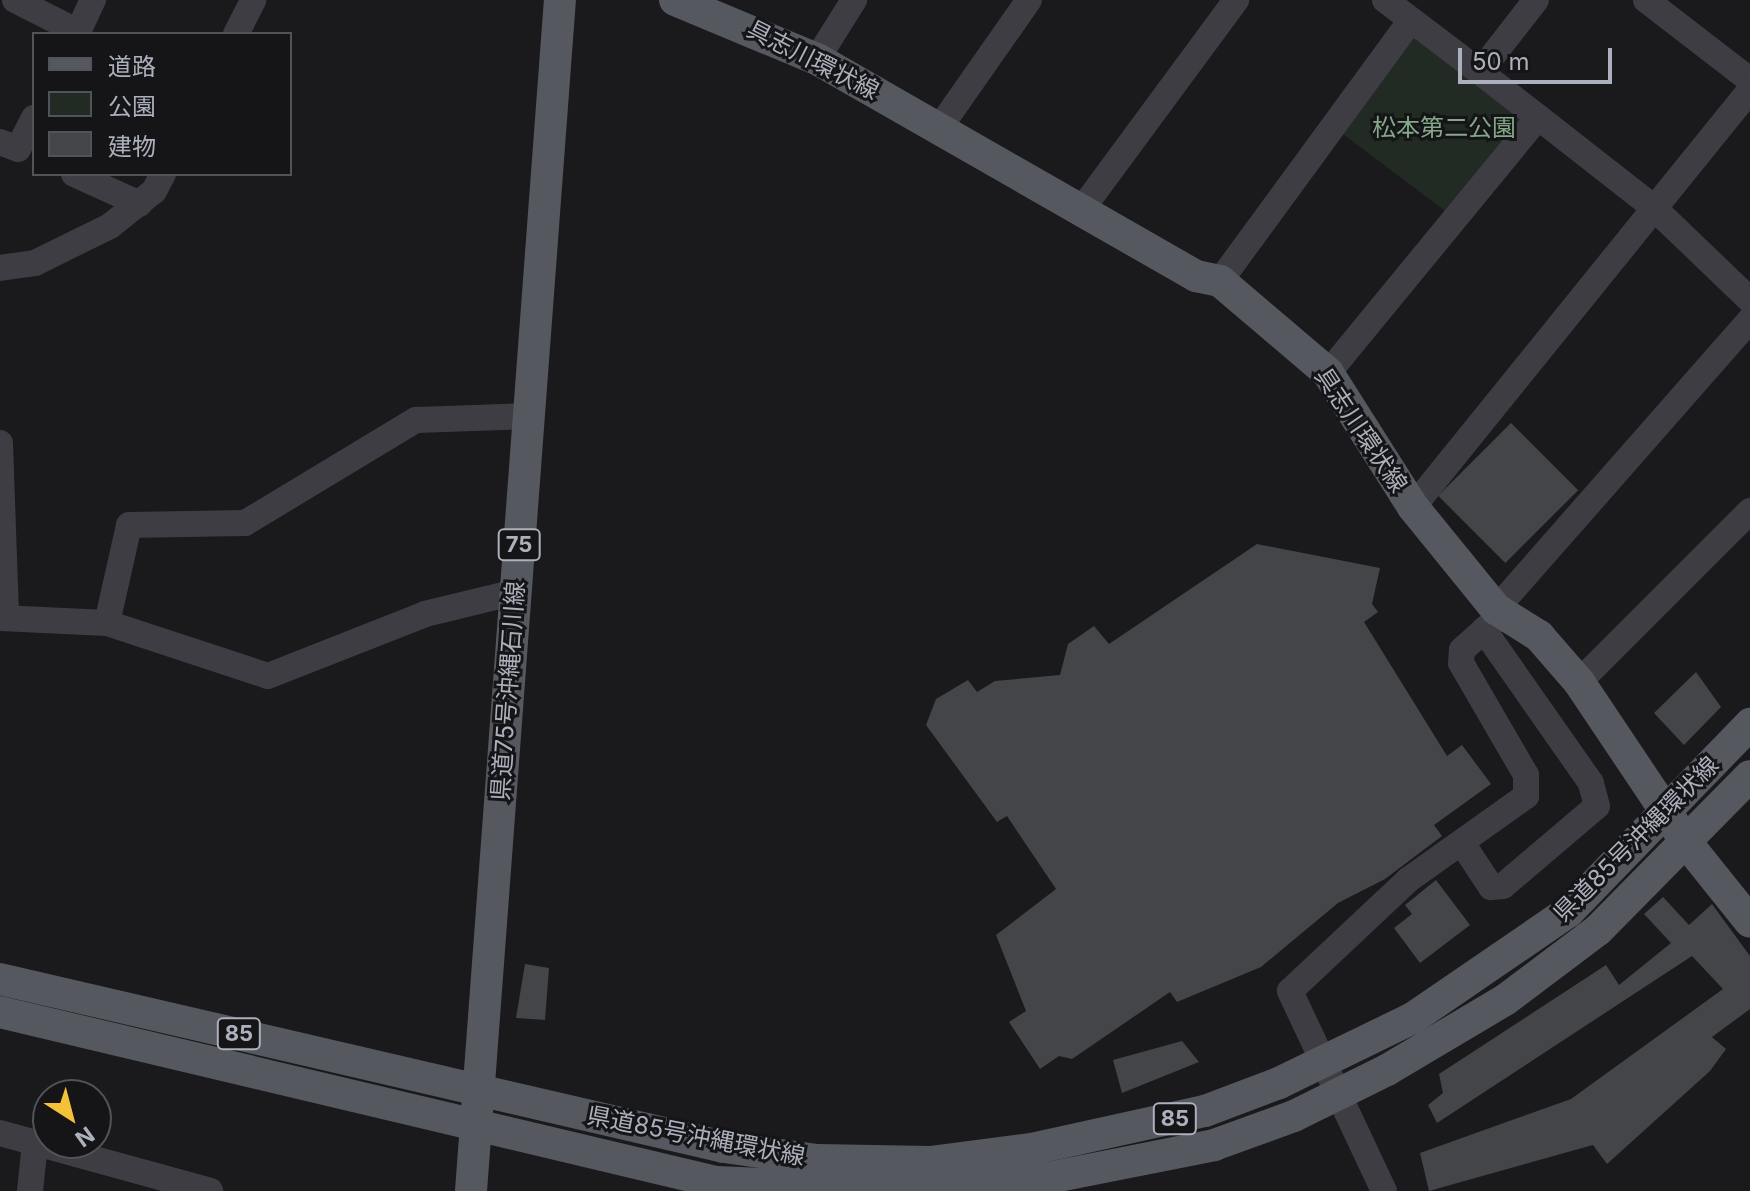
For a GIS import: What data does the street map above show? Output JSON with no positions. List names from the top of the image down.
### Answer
{
  "streets": {
    "main road": [
      "具志川環状線",
      "75",
      "県道75号沖縄石川線",
      "県道85号沖縄環状線",
      "85"
    ]
  },
  "crossings": [
    ["具志川環状線", "県道85号沖縄環状線"],
    ["県道75号沖縄石川線", "県道85号沖縄環状線"]
  ],
  "parks": ["松本第二公園"],
  "legend": ["道路", "公園", "建物"],
  "scale_bar": "50 m",
  "north": "bottom right"
}
